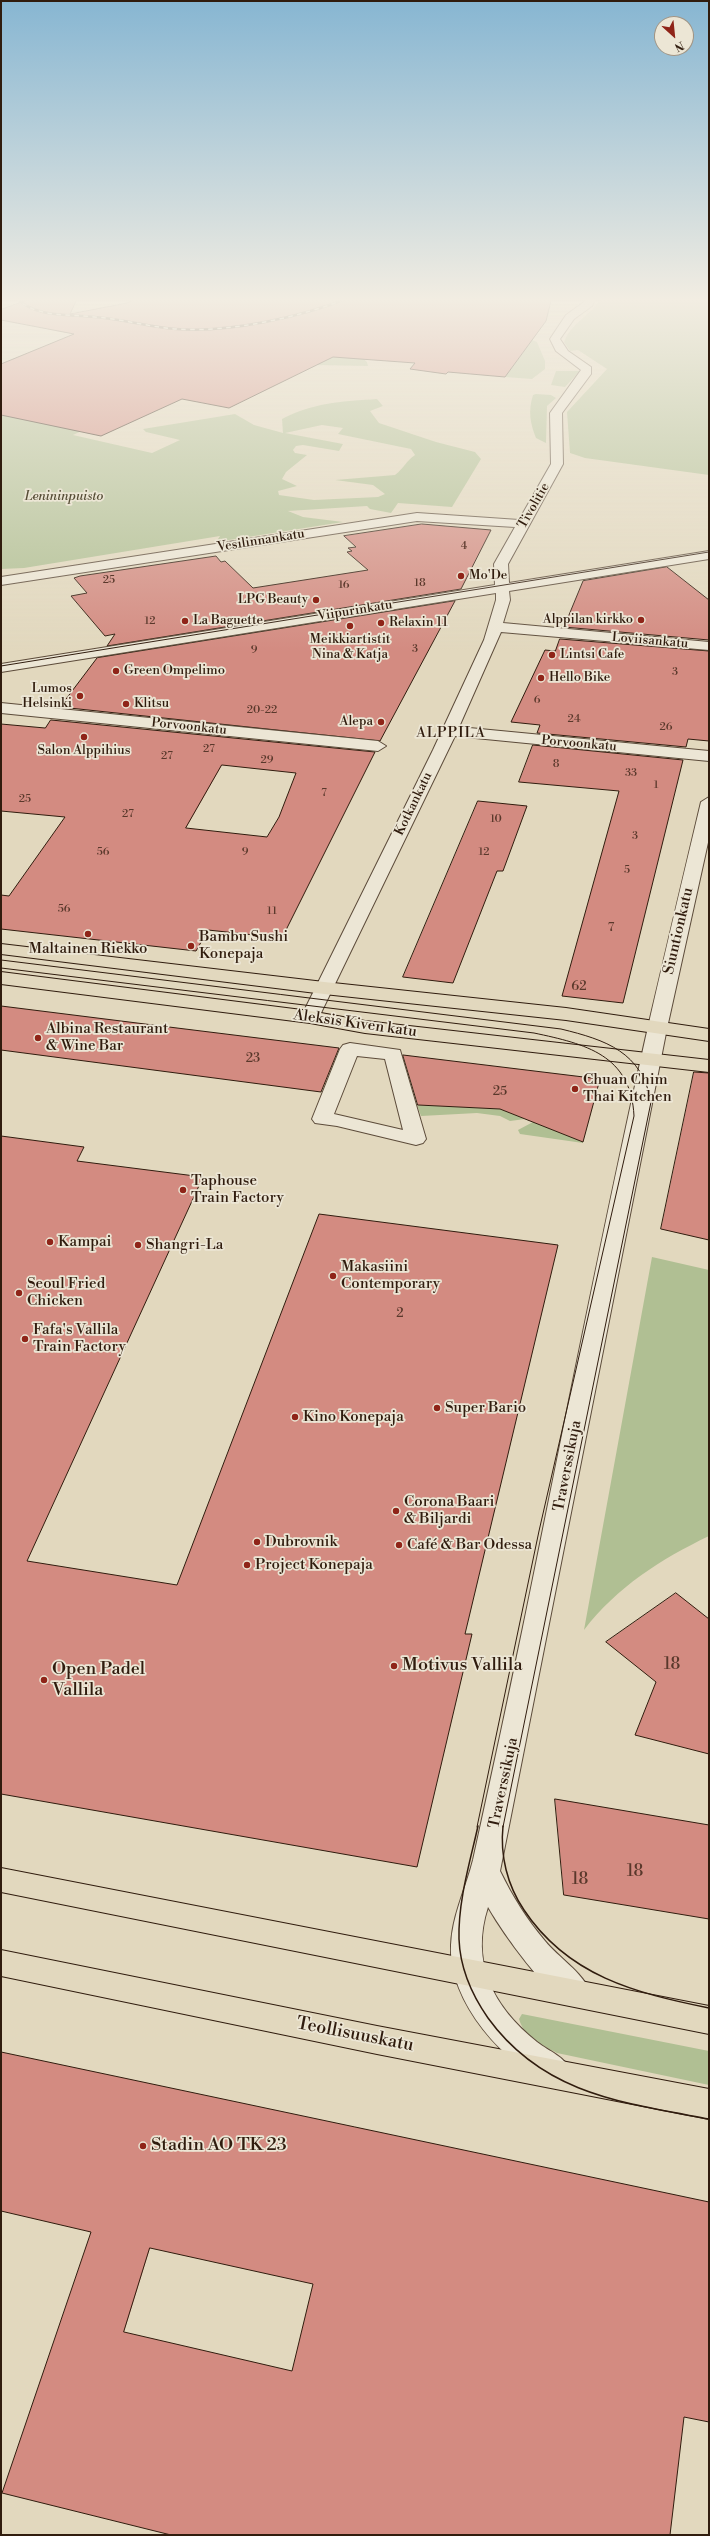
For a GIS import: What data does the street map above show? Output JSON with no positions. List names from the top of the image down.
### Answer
{
  "streets": {
    "main road": ["Aleksis Kiven katu", "Teollisuuskatu"],
    "street": [
      "Tivolitie",
      "Vesilinnankatu",
      "Viipurinkatu",
      "Loviisankatu",
      "Porvoonkatu",
      "Kotkankatu",
      "Siuntionkatu",
      "Traverssikuja"
    ]
  },
  "crossings": [
    ["Tivolitie", "Vesilinnankatu"],
    ["Tivolitie", "Viipurinkatu"],
    ["Tivolitie", "Kotkankatu"],
    ["Viipurinkatu", "Kotkankatu"],
    ["Loviisankatu", "Kotkankatu"],
    ["Porvoonkatu", "Kotkankatu"],
    ["Kotkankatu", "Aleksis Kiven katu"],
    ["Siuntionkatu", "Aleksis Kiven katu"],
    ["Siuntionkatu", "Traverssikuja"],
    ["Aleksis Kiven katu", "Traverssikuja"],
    ["Traverssikuja", "Teollisuuskatu"]
  ],
  "districts": ["ALPPILA"],
  "parks": ["Lenininpuisto"],
  "places": [
    "Mo'De",
    "LPG Beauty",
    "Alppilan kirkko",
    "La Baguette",
    "Relaxin 11",
    "Meikkiartistit Nina & Katja",
    "Lintsi Cafe",
    "Green Ompelimo",
    "Hello Bike",
    "Lumos Helsinki",
    "Klitsu",
    "Alepa",
    "Salon Alppihius",
    "Maltainen Riekko",
    "Bambu Sushi Konepaja",
    "Albina Restaurant & Wine Bar",
    "Chuan Chim Thai Kitchen",
    "Taphouse Train Factory",
    "Kampai",
    "Shangri-La",
    "Makasiini Contemporary",
    "Seoul Fried Chicken",
    "Fafa's Vallila Train Factory",
    "Super Bario",
    "Kino Konepaja",
    "Corona Baari & Biljardi",
    "Dubrovnik",
    "Café & Bar Odessa",
    "Project Konepaja",
    "Motivus Vallila",
    "Open Padel Vallila",
    "Stadin AO TK 23"
  ],
  "house_numbers": [
    "4",
    "25",
    "18",
    "16",
    "12",
    "3",
    "9",
    "3",
    "6",
    "20-22",
    "24",
    "26",
    "27",
    "27",
    "29",
    "8",
    "33",
    "1",
    "7",
    "25",
    "27",
    "10",
    "3",
    "56",
    "9",
    "12",
    "5",
    "56",
    "11",
    "7",
    "62",
    "23",
    "25",
    "2",
    "18",
    "18",
    "18"
  ],
  "north": "bottom right"
}
